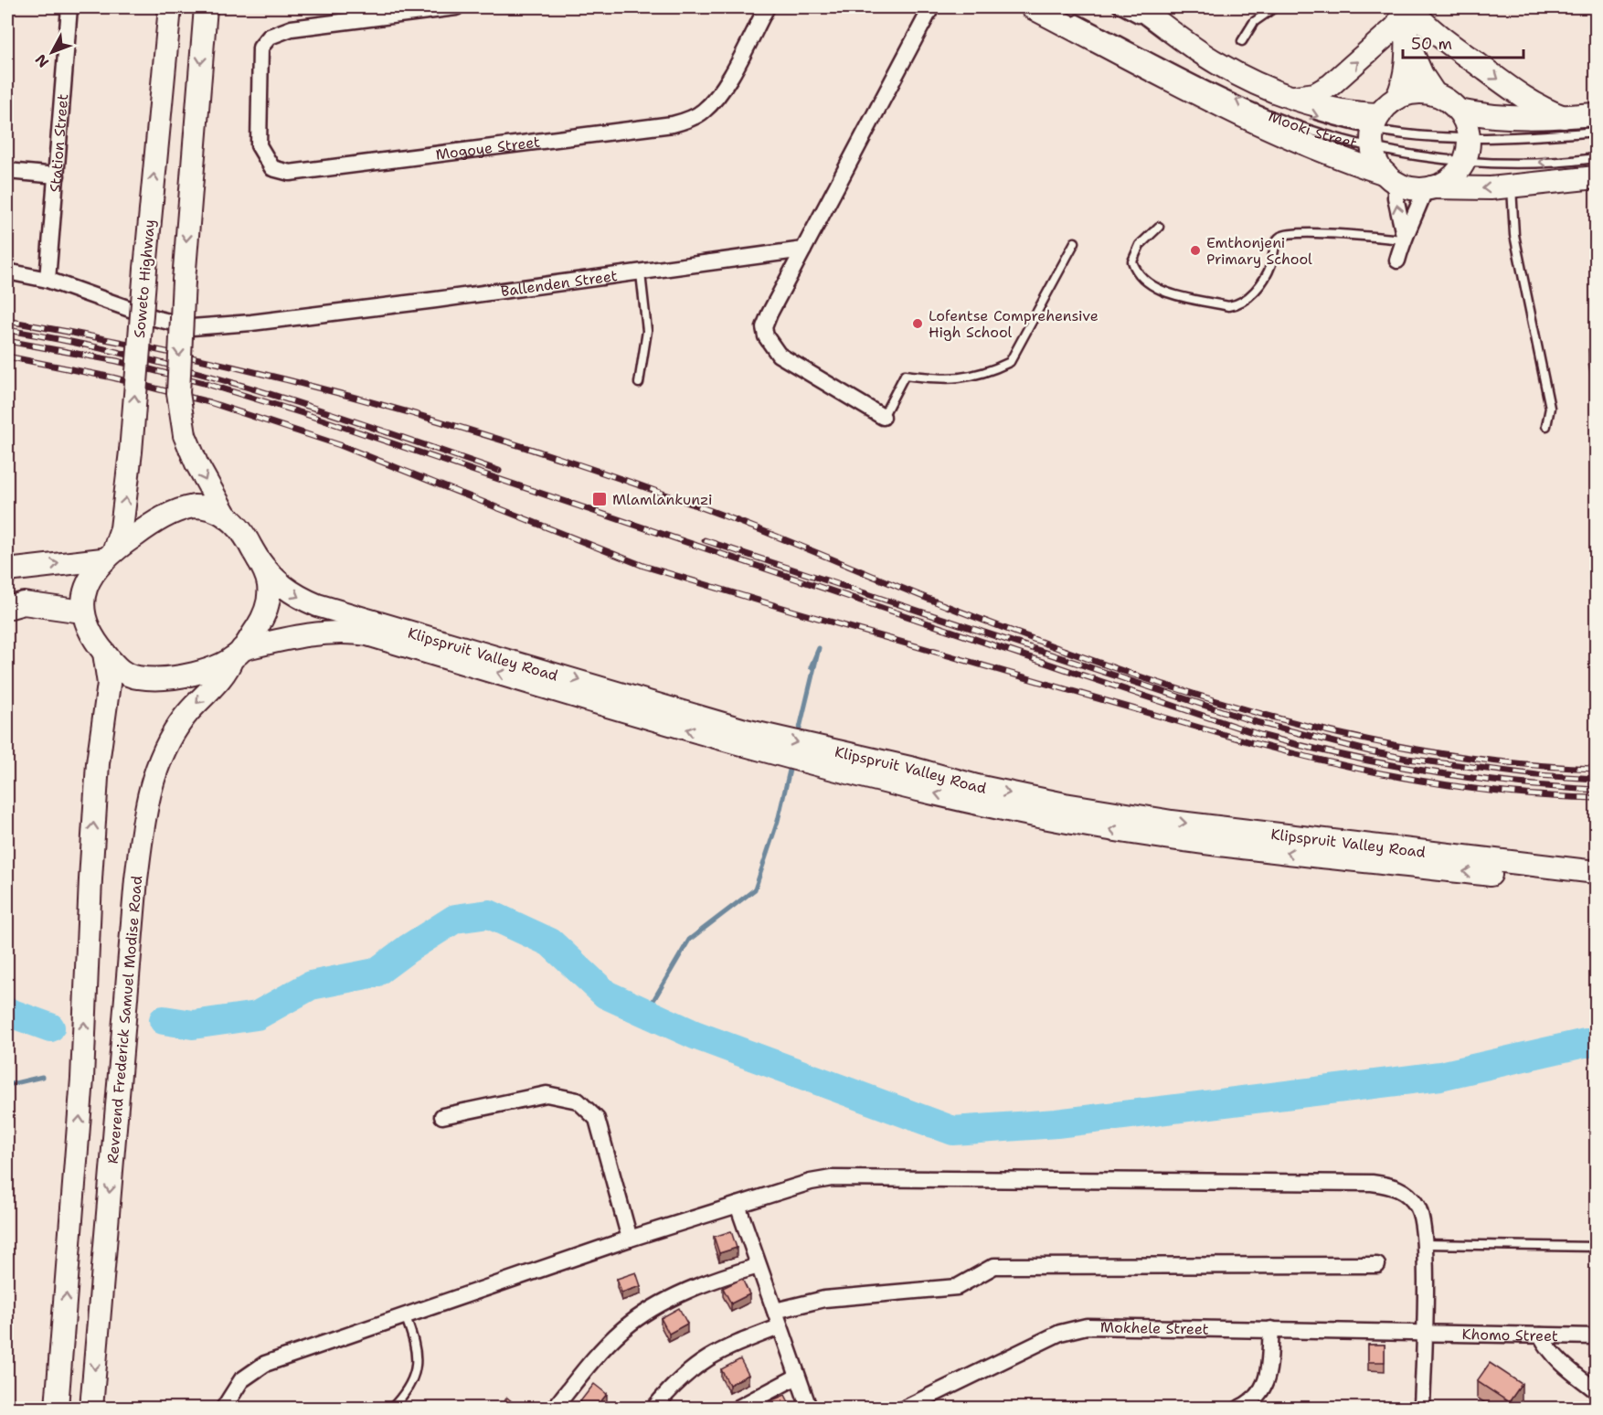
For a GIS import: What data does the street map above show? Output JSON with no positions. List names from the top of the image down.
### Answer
{
  "streets": {
    "main road": [
      "Mooki Street",
      "Soweto Highway",
      "Klipspruit Valley Road",
      "Reverend Frederick Samuel Modise Road"
    ],
    "street": [
      "Station Street",
      "Mogoye Street",
      "Ballenden Street",
      "Mokhele Street",
      "Khomo Street"
    ]
  },
  "crossings": [
    ["Station Street", "Ballenden Street"],
    ["Soweto Highway", "Klipspruit Valley Road"],
    ["Soweto Highway", "Reverend Frederick Samuel Modise Road"],
    ["Klipspruit Valley Road", "Reverend Frederick Samuel Modise Road"],
    ["Mokhele Street", "Khomo Street"]
  ],
  "places": {
    "other": ["Emthonjeni Primary School", "Lofentse Comprehensive High School"],
    "transit": ["Mlamlankunzi"]
  },
  "scale_bar": "50 m",
  "north": "bottom left"
}
